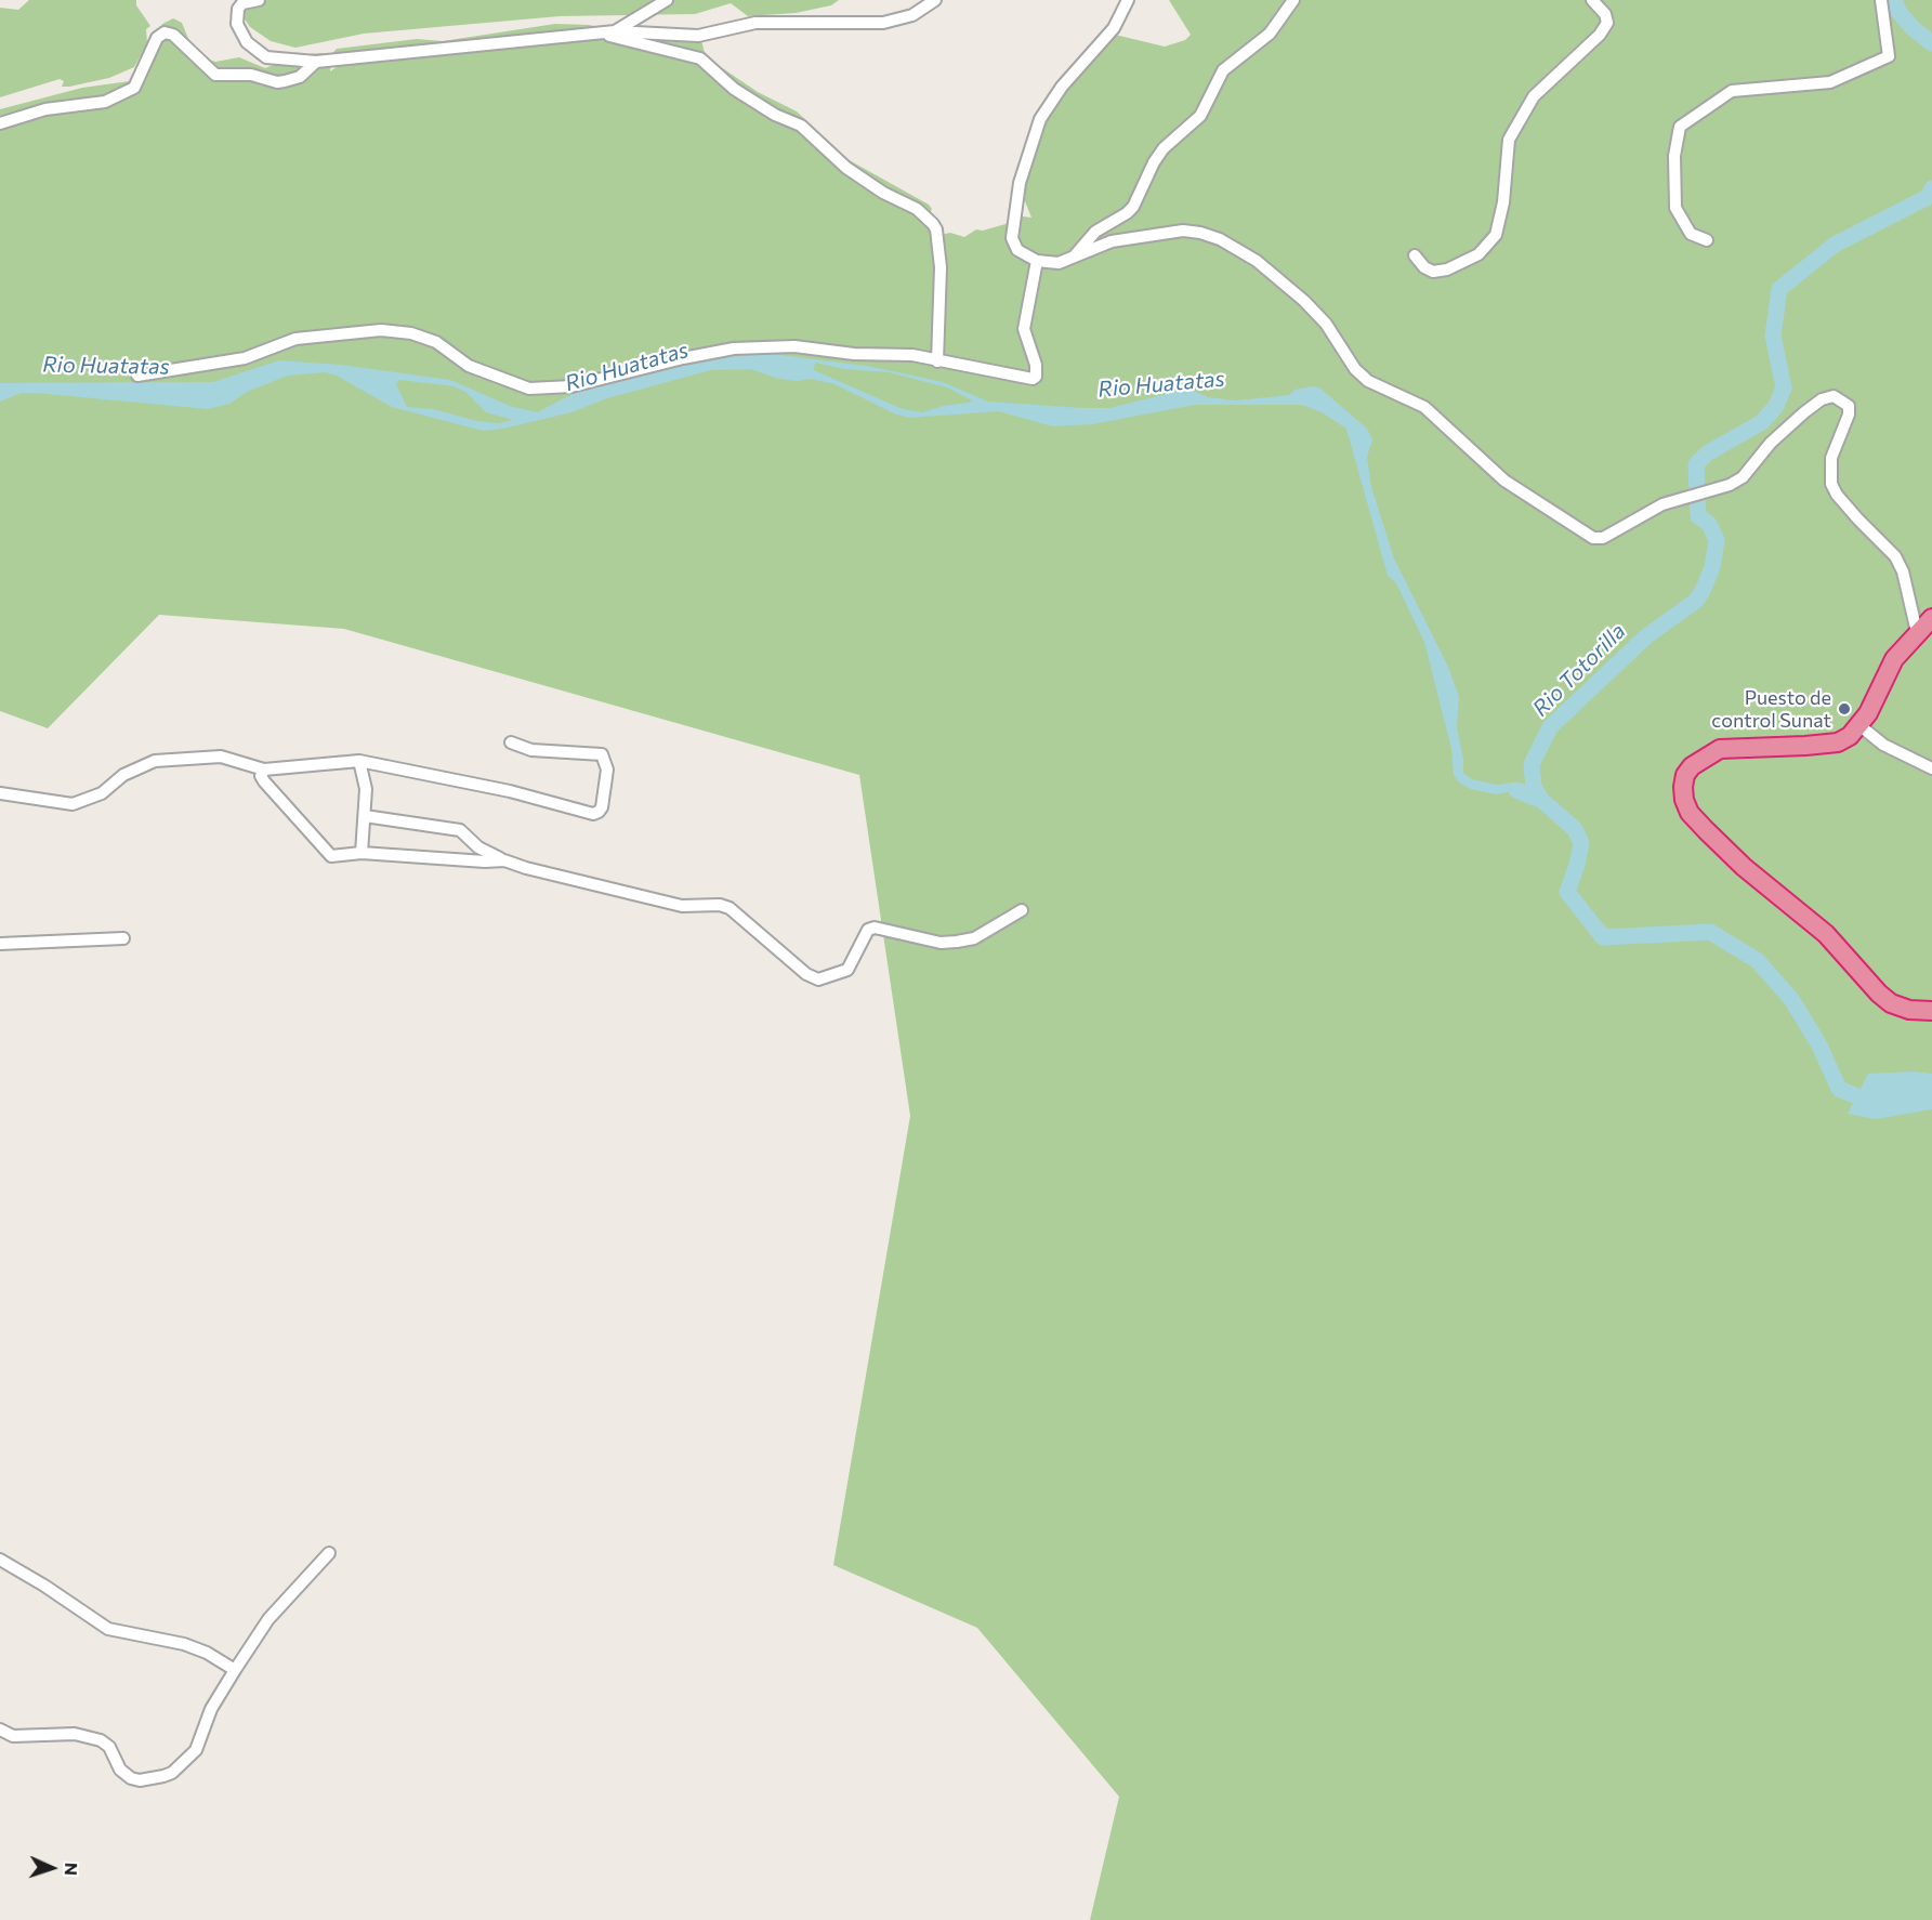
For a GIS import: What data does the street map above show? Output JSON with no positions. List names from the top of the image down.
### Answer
{
  "water": ["Rio Huatatas", "Rio Totorilla"],
  "places": ["Puesto de control Sunat"],
  "north": "right"
}
